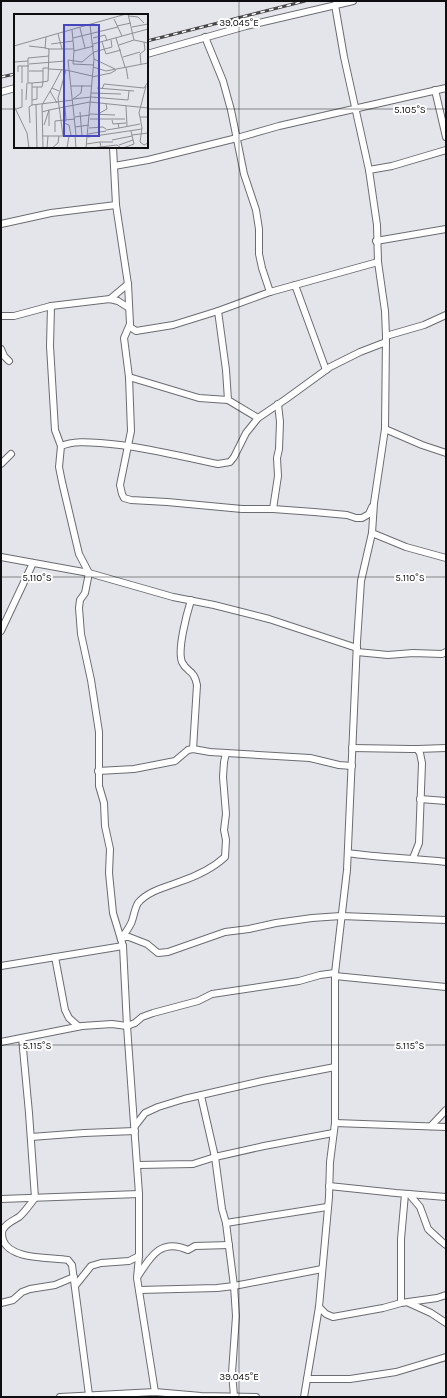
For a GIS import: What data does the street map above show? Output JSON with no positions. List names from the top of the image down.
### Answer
{
  "coordinates": [
    "39.045°E",
    "5.105°S",
    "5.110°S",
    "5.115°S"
  ]
}
